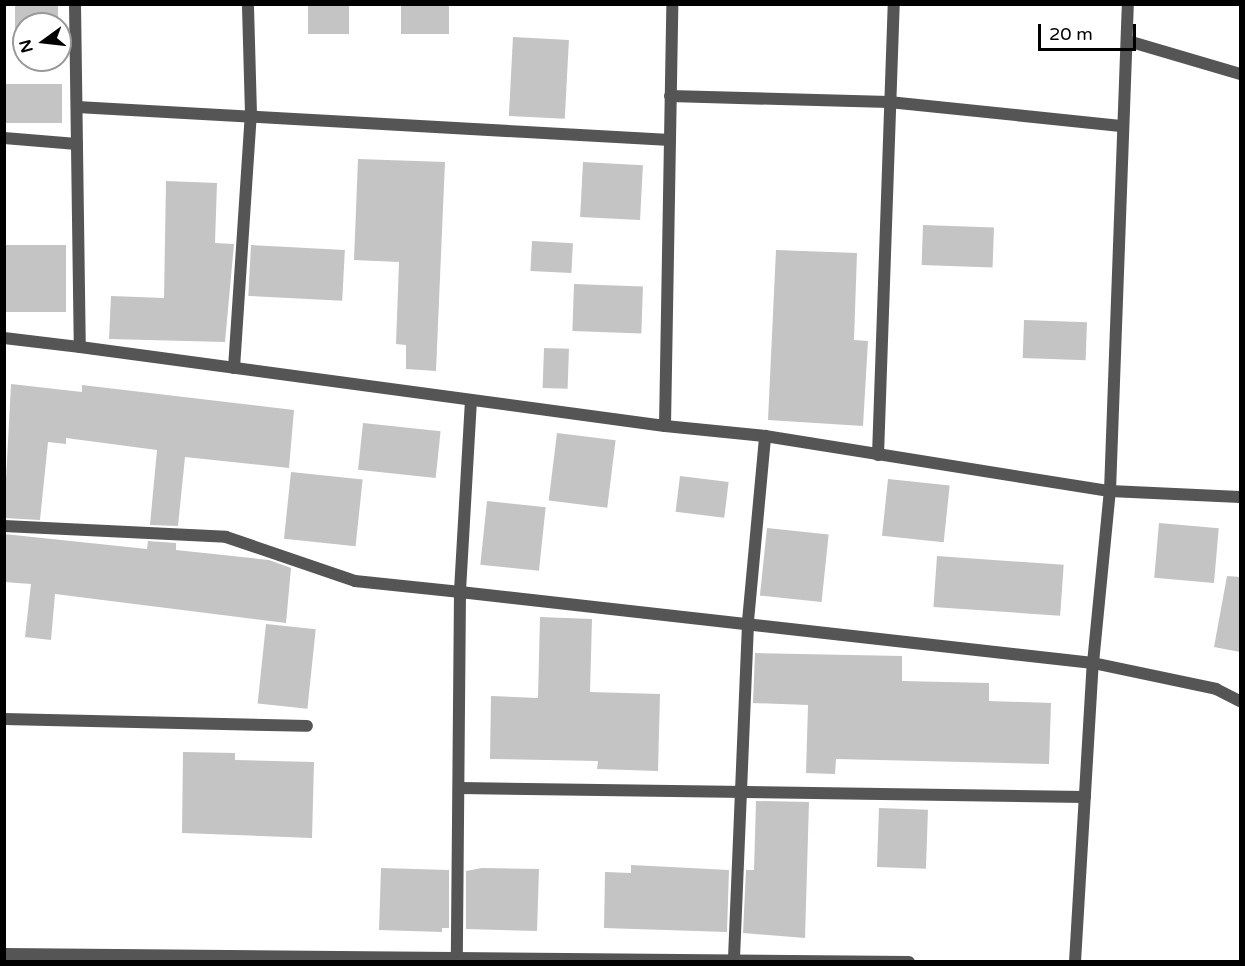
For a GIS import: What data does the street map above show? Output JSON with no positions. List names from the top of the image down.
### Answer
{
  "scale_bar": "20 m",
  "north": "left"
}
